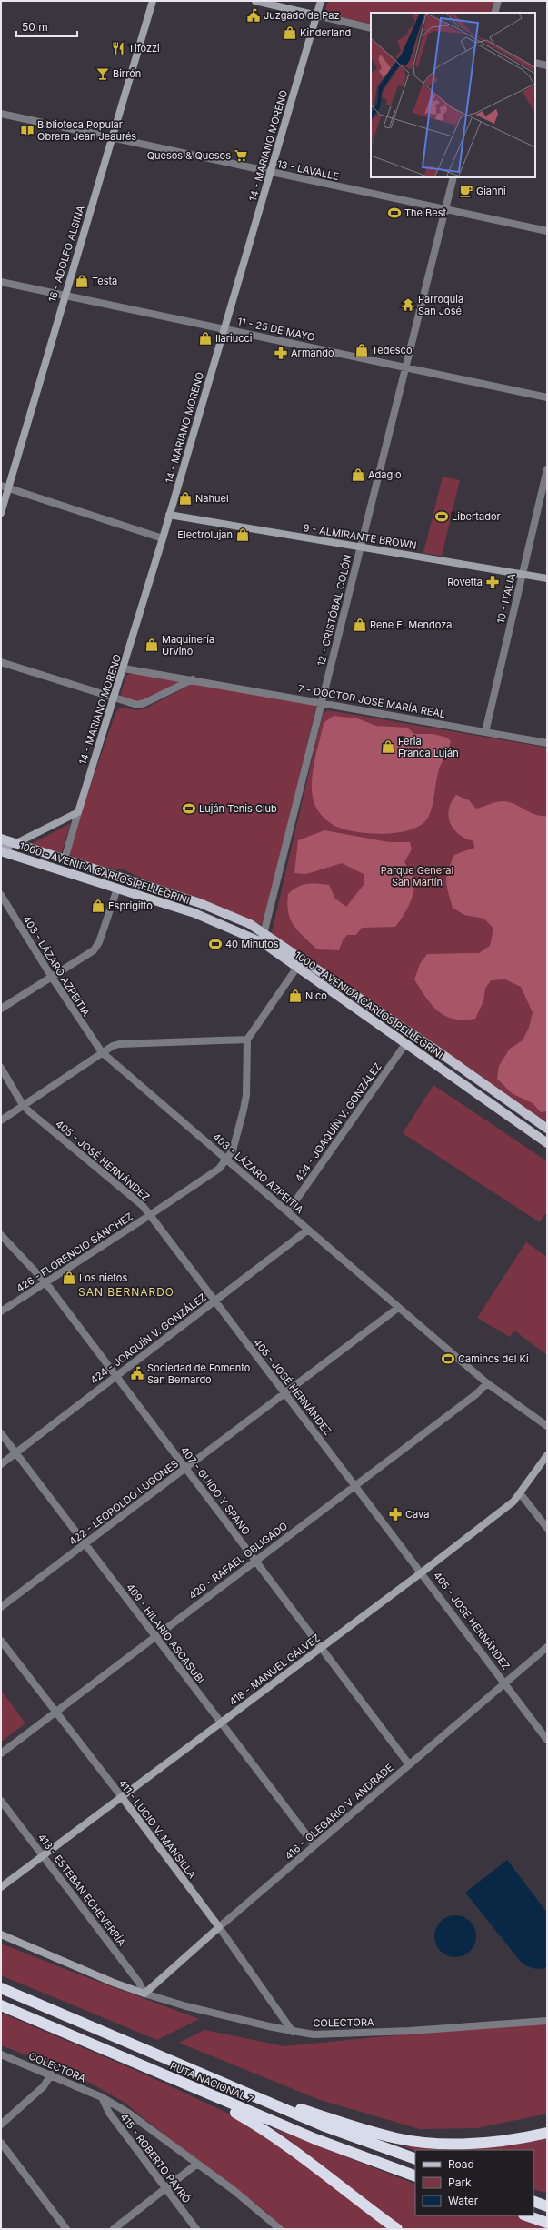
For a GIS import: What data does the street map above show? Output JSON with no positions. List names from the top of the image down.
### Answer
{
  "streets": {
    "highway": ["RUTA NACIONAL 7"],
    "main road": ["1000 - AVENIDA CARLOS PELLEGRINI"],
    "street": [
      "14 - MARIANO MORENO",
      "13 - LAVALLE",
      "16 - ADOLFO ALSINA",
      "11 - 25 DE MAYO",
      "9 - ALMIRANTE BROWN",
      "10 - ITALIA",
      "12 - CRISTÓBAL COLÓN",
      "7 - DOCTOR JOSÉ MARÍA REAL",
      "403 - LÁZARO AZPEITIA",
      "424 - JOAQUÍN V. GONZÁLEZ",
      "405 - JOSÉ HERNÁNDEZ",
      "426 - FLORENCIO SÁNCHEZ",
      "407 - GUIDO Y SPANO",
      "422 - LEOPOLDO LUGONES",
      "420 - RAFAEL OBLIGADO",
      "409 - HILARIO ASCASUBI",
      "418 - MANUEL GÁLVEZ",
      "416 - OLEGARIO V. ANDRADE",
      "411 - LUCIO V. MANSILLA",
      "413 - ESTEBAN ECHEVERRÍA",
      "COLECTORA",
      "415 - ROBERTO PAYRÓ"
    ]
  },
  "crossings": [
    ["14 - MARIANO MORENO", "13 - LAVALLE"],
    ["14 - MARIANO MORENO", "11 - 25 DE MAYO"],
    ["14 - MARIANO MORENO", "9 - ALMIRANTE BROWN"],
    ["14 - MARIANO MORENO", "7 - DOCTOR JOSÉ MARÍA REAL"],
    ["14 - MARIANO MORENO", "1000 - AVENIDA CARLOS PELLEGRINI"],
    ["13 - LAVALLE", "16 - ADOLFO ALSINA"],
    ["13 - LAVALLE", "12 - CRISTÓBAL COLÓN"],
    ["16 - ADOLFO ALSINA", "11 - 25 DE MAYO"],
    ["11 - 25 DE MAYO", "12 - CRISTÓBAL COLÓN"],
    ["9 - ALMIRANTE BROWN", "10 - ITALIA"],
    ["9 - ALMIRANTE BROWN", "12 - CRISTÓBAL COLÓN"],
    ["10 - ITALIA", "7 - DOCTOR JOSÉ MARÍA REAL"],
    ["12 - CRISTÓBAL COLÓN", "7 - DOCTOR JOSÉ MARÍA REAL"],
    ["12 - CRISTÓBAL COLÓN", "1000 - AVENIDA CARLOS PELLEGRINI"],
    ["1000 - AVENIDA CARLOS PELLEGRINI", "424 - JOAQUÍN V. GONZÁLEZ"],
    ["403 - LÁZARO AZPEITIA", "424 - JOAQUÍN V. GONZÁLEZ"],
    ["403 - LÁZARO AZPEITIA", "426 - FLORENCIO SÁNCHEZ"],
    ["403 - LÁZARO AZPEITIA", "422 - LEOPOLDO LUGONES"],
    ["403 - LÁZARO AZPEITIA", "420 - RAFAEL OBLIGADO"],
    ["424 - JOAQUÍN V. GONZÁLEZ", "405 - JOSÉ HERNÁNDEZ"],
    ["424 - JOAQUÍN V. GONZÁLEZ", "407 - GUIDO Y SPANO"],
    ["424 - JOAQUÍN V. GONZÁLEZ", "409 - HILARIO ASCASUBI"],
    ["405 - JOSÉ HERNÁNDEZ", "426 - FLORENCIO SÁNCHEZ"],
    ["405 - JOSÉ HERNÁNDEZ", "422 - LEOPOLDO LUGONES"],
    ["405 - JOSÉ HERNÁNDEZ", "420 - RAFAEL OBLIGADO"],
    ["405 - JOSÉ HERNÁNDEZ", "418 - MANUEL GÁLVEZ"],
    ["405 - JOSÉ HERNÁNDEZ", "416 - OLEGARIO V. ANDRADE"],
    ["426 - FLORENCIO SÁNCHEZ", "407 - GUIDO Y SPANO"],
    ["407 - GUIDO Y SPANO", "422 - LEOPOLDO LUGONES"],
    ["407 - GUIDO Y SPANO", "420 - RAFAEL OBLIGADO"],
    ["407 - GUIDO Y SPANO", "418 - MANUEL GÁLVEZ"],
    ["407 - GUIDO Y SPANO", "416 - OLEGARIO V. ANDRADE"],
    ["422 - LEOPOLDO LUGONES", "409 - HILARIO ASCASUBI"],
    ["420 - RAFAEL OBLIGADO", "409 - HILARIO ASCASUBI"],
    ["420 - RAFAEL OBLIGADO", "411 - LUCIO V. MANSILLA"],
    ["409 - HILARIO ASCASUBI", "418 - MANUEL GÁLVEZ"],
    ["409 - HILARIO ASCASUBI", "416 - OLEGARIO V. ANDRADE"],
    ["418 - MANUEL GÁLVEZ", "411 - LUCIO V. MANSILLA"],
    ["418 - MANUEL GÁLVEZ", "413 - ESTEBAN ECHEVERRÍA"],
    ["416 - OLEGARIO V. ANDRADE", "411 - LUCIO V. MANSILLA"],
    ["416 - OLEGARIO V. ANDRADE", "413 - ESTEBAN ECHEVERRÍA"],
    ["416 - OLEGARIO V. ANDRADE", "COLECTORA"],
    ["411 - LUCIO V. MANSILLA", "COLECTORA"],
    ["413 - ESTEBAN ECHEVERRÍA", "COLECTORA"],
    ["COLECTORA", "415 - ROBERTO PAYRÓ"]
  ],
  "districts": ["SAN BERNARDO"],
  "parks": ["Parque General San Martín"],
  "places": {
    "public building": ["Juzgado de Paz", "Sociedad de Fomento San Bernardo"],
    "shop": [
      "Kinderland",
      "Testa",
      "Ilariucci",
      "Tedesco",
      "Adagio",
      "Nahuel",
      "Electrolujan",
      "Rene E. Mendoza",
      "Maquinería Urvino",
      "Feria Franca Luján",
      "Esprigitto",
      "Nico",
      "Los nietos"
    ],
    "restaurant": ["Tifozzi"],
    "bar": ["Birrón"],
    "library": ["Biblioteca Popular Obrera Jean Jeaurés"],
    "supermarket": ["Quesos & Quesos"],
    "cafe": ["Gianni"],
    "sports": [
      "The Best",
      "Libertador",
      "Luján Tenis Club",
      "40 Minutos",
      "Caminos del Ki"
    ],
    "temple": ["Parroquia San José"],
    "pharmacy": ["Armando", "Rovetta", "Cava"]
  },
  "legend": ["Road", "Park", "Water"],
  "scale_bar": "50 m"
}
